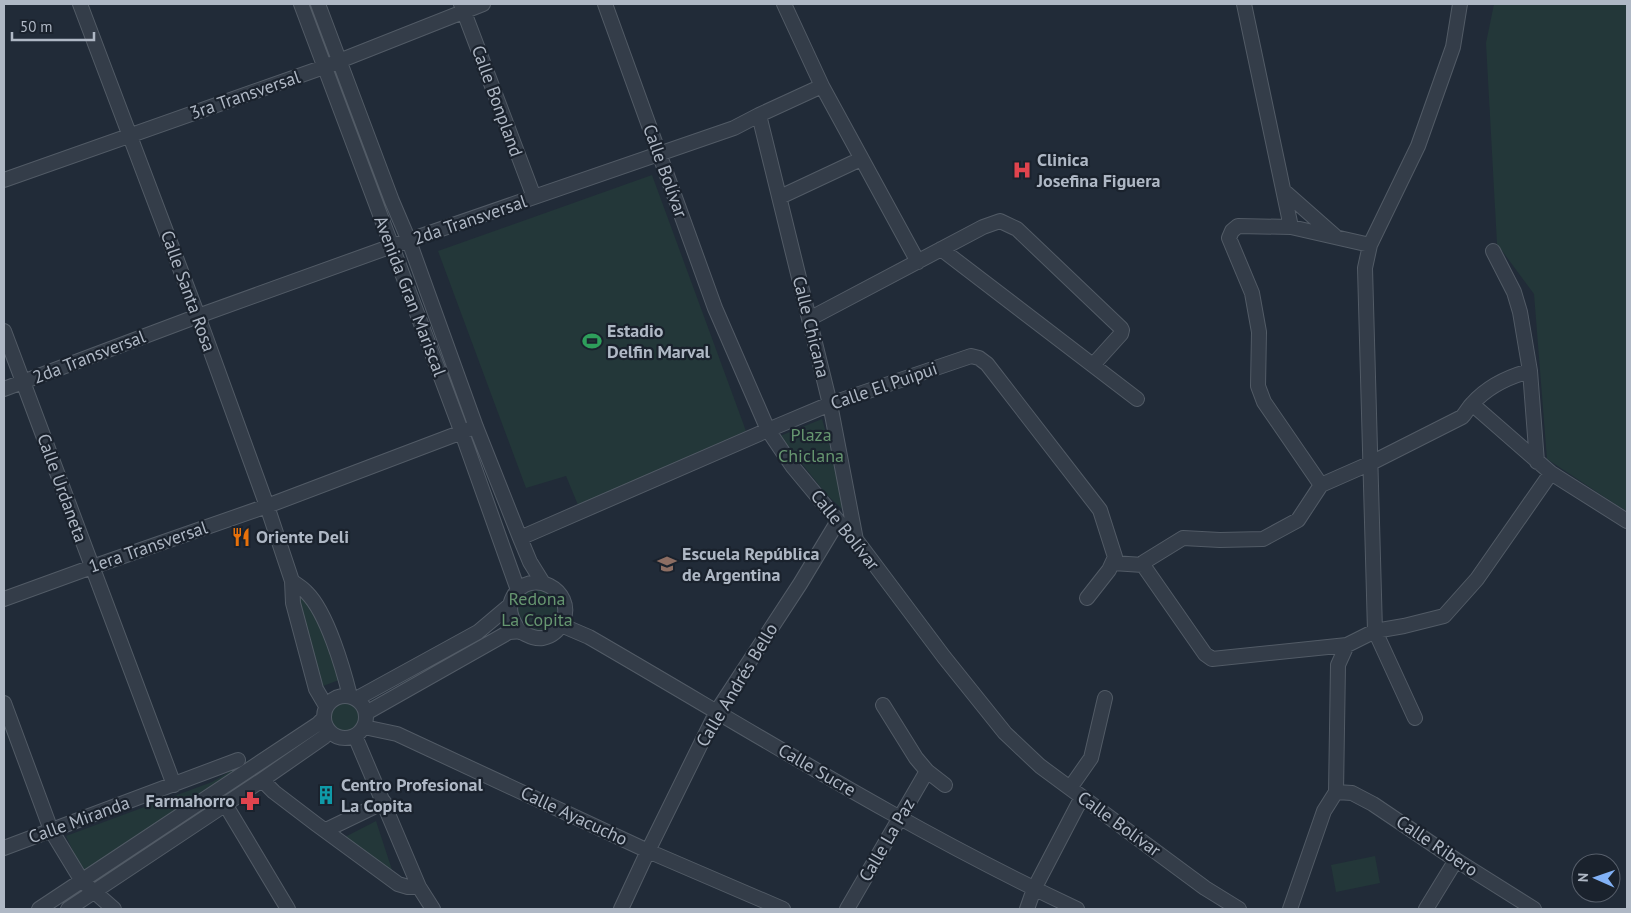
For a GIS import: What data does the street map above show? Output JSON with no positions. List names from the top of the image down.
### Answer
{
  "streets": {
    "street": [
      "3ra Transversal",
      "Calle Bonpland",
      "Calle Bolívar",
      "2da Transversal",
      "Calle Santa Rosa",
      "Avenida Gran Mariscal",
      "Calle Chicana",
      "Calle El Puipui",
      "Calle Urdaneta",
      "1era Transversal",
      "Calle Andrés Bello",
      "Calle Sucre",
      "Calle Ayacucho",
      "Calle Miranda",
      "Calle La Paz",
      "Calle Ribero"
    ]
  },
  "crossings": [
    ["3ra Transversal", "Calle Bonpland"],
    ["3ra Transversal", "Calle Santa Rosa"],
    ["3ra Transversal", "Avenida Gran Mariscal"],
    ["Calle Bonpland", "2da Transversal"],
    ["Calle Bolívar", "2da Transversal"],
    ["Calle Bolívar", "Calle Chicana"],
    ["Calle Bolívar", "Calle El Puipui"],
    ["Calle Bolívar", "Calle Andrés Bello"],
    ["2da Transversal", "Calle Santa Rosa"],
    ["2da Transversal", "Avenida Gran Mariscal"],
    ["2da Transversal", "Calle Chicana"],
    ["2da Transversal", "Calle Urdaneta"],
    ["Calle Santa Rosa", "1era Transversal"],
    ["Calle Santa Rosa", "Calle Ayacucho"],
    ["Avenida Gran Mariscal", "Calle El Puipui"],
    ["Avenida Gran Mariscal", "1era Transversal"],
    ["Avenida Gran Mariscal", "Calle Sucre"],
    ["Calle Chicana", "Calle El Puipui"],
    ["Calle Urdaneta", "1era Transversal"],
    ["Calle Urdaneta", "Calle Miranda"],
    ["Calle Andrés Bello", "Calle Sucre"],
    ["Calle Andrés Bello", "Calle Ayacucho"],
    ["Calle Sucre", "Calle La Paz"]
  ],
  "parks": ["Plaza Chiclana", "Redona La Copita"],
  "places": {
    "hospital": ["Clinica Josefina Figuera"],
    "sports": ["Estadio Delfin Marval"],
    "restaurant": ["Oriente Deli"],
    "school or university": ["Escuela República de Argentina"],
    "building": ["Centro Profesional La Copita"],
    "pharmacy": ["Farmahorro"]
  },
  "scale_bar": "50 m",
  "north": "left"
}
